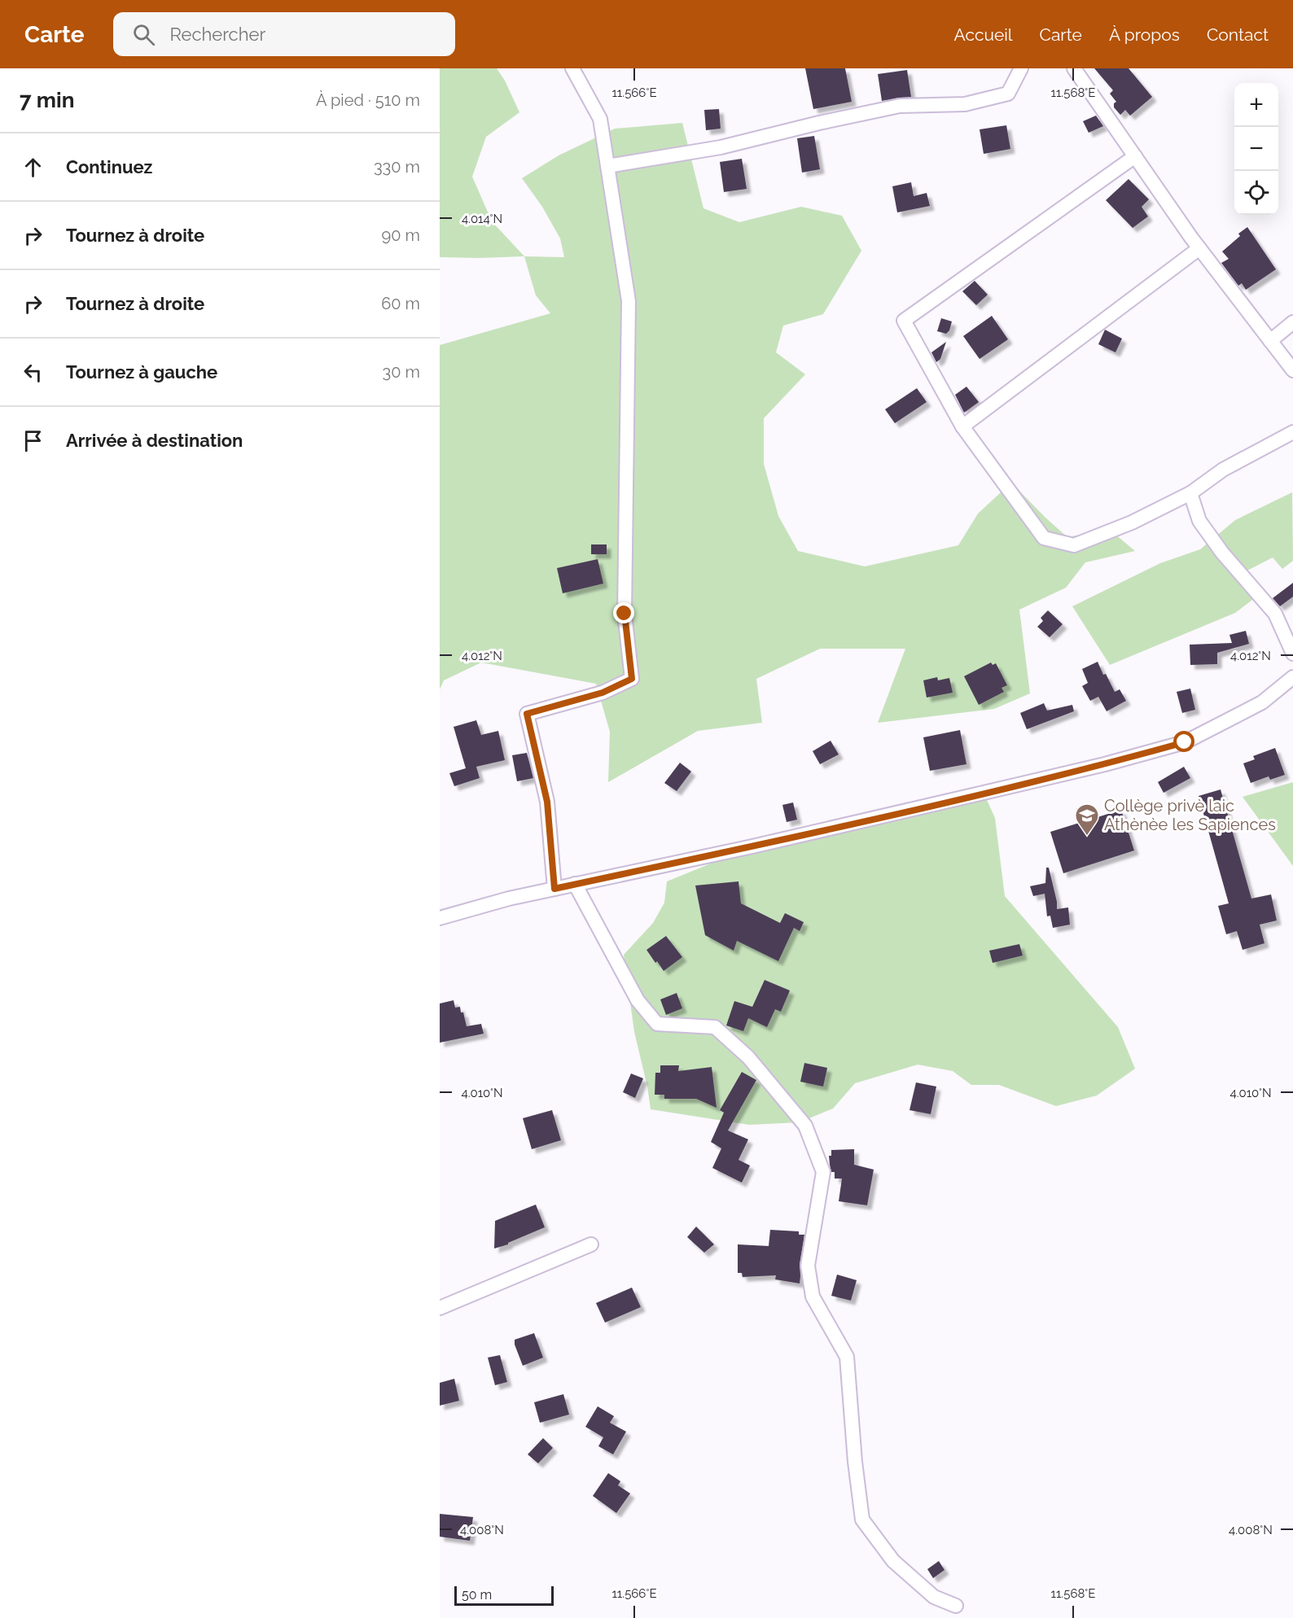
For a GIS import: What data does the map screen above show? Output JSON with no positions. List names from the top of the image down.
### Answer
{
  "places": {
    "school or university": ["Collège privè laic Athènèe les Sapiences"]
  },
  "scale_bar": "50 m",
  "page": {
    "header": "Carte",
    "search": "Rechercher",
    "nav": [
      "Accueil",
      "Carte",
      "À propos",
      "Contact"
    ],
    "heading": ["7 min", "À pied · 510 m"],
    "map_buttons": ["+", "−"],
    "list": [
      ["Continuez", "330 m"],
      ["Tournez à droite", "90 m"],
      ["Tournez à droite", "60 m"],
      ["Tournez à gauche", "30 m"],
      "Arrivée à destination"
    ],
    "scale": "50 m"
  },
  "coordinates": [
    "11.566°E",
    "11.568°E",
    "4.014°N",
    "4.012°N",
    "4.010°N",
    "4.008°N"
  ]
}
